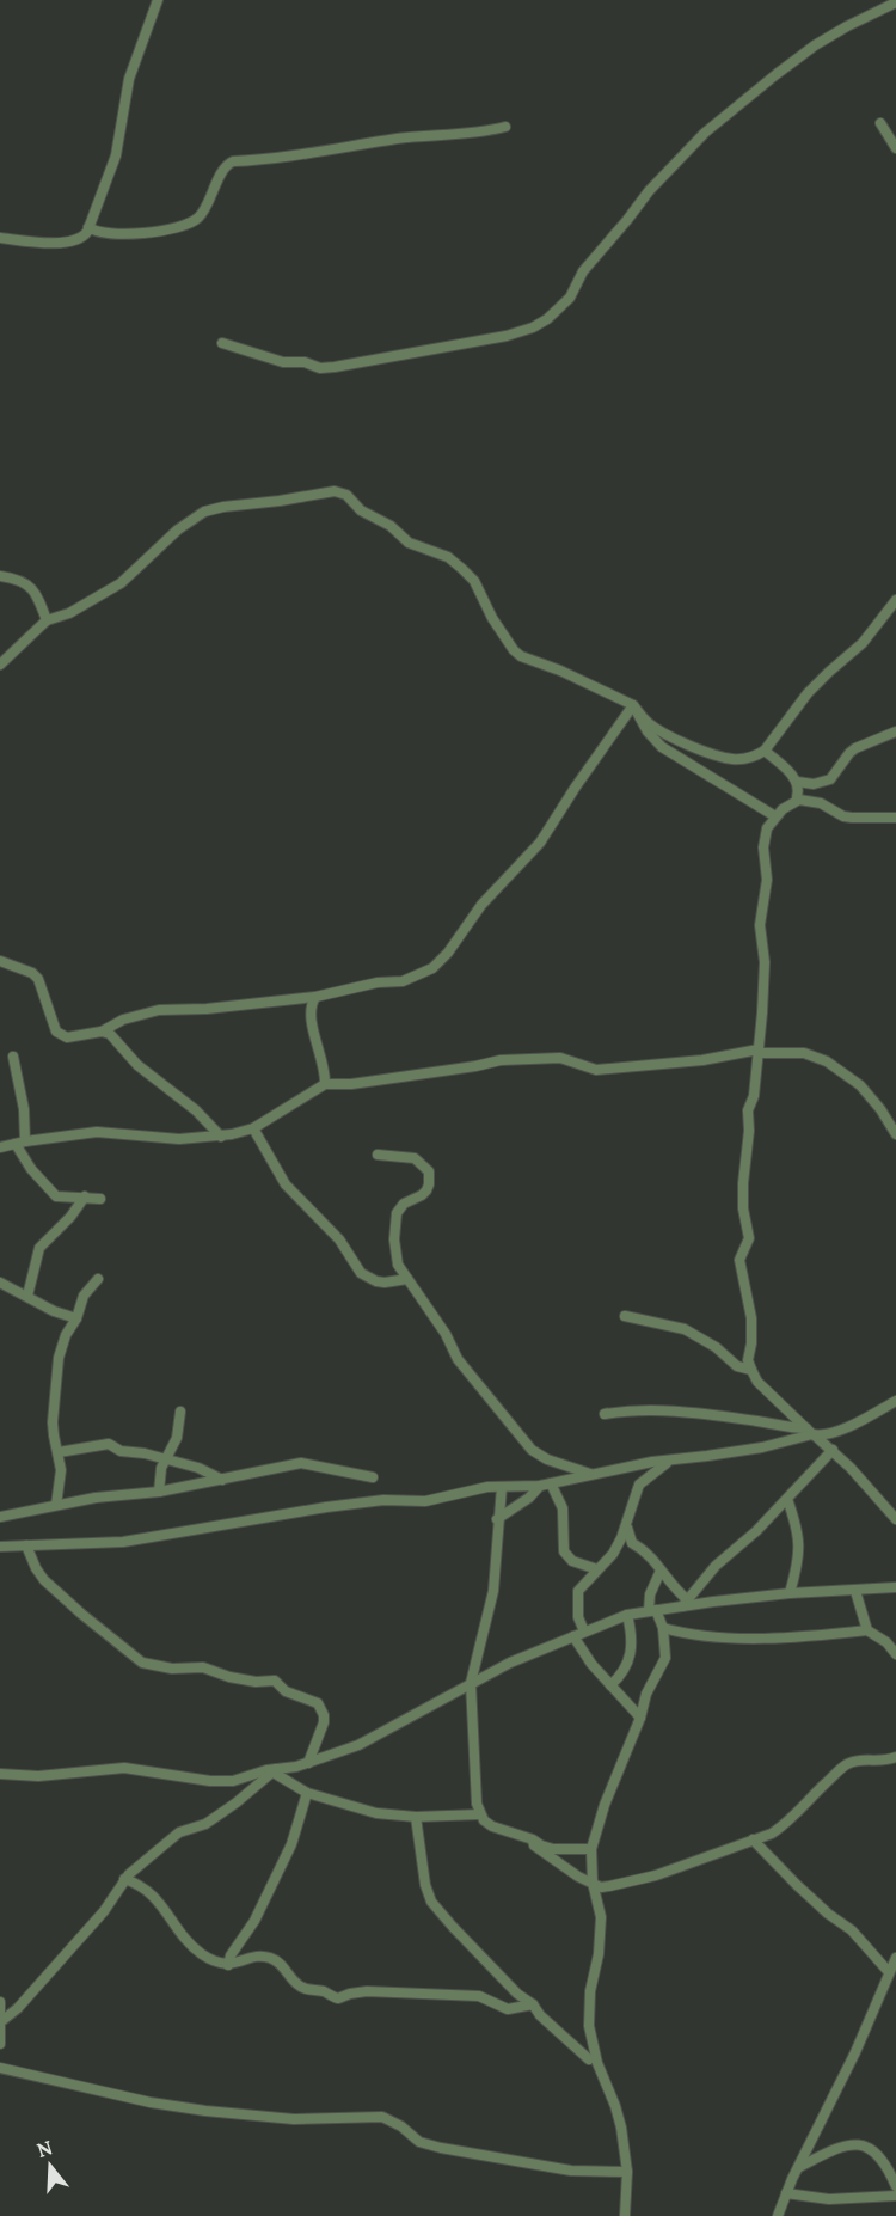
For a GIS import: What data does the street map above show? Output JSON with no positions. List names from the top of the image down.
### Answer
{
  "north": "top"
}
